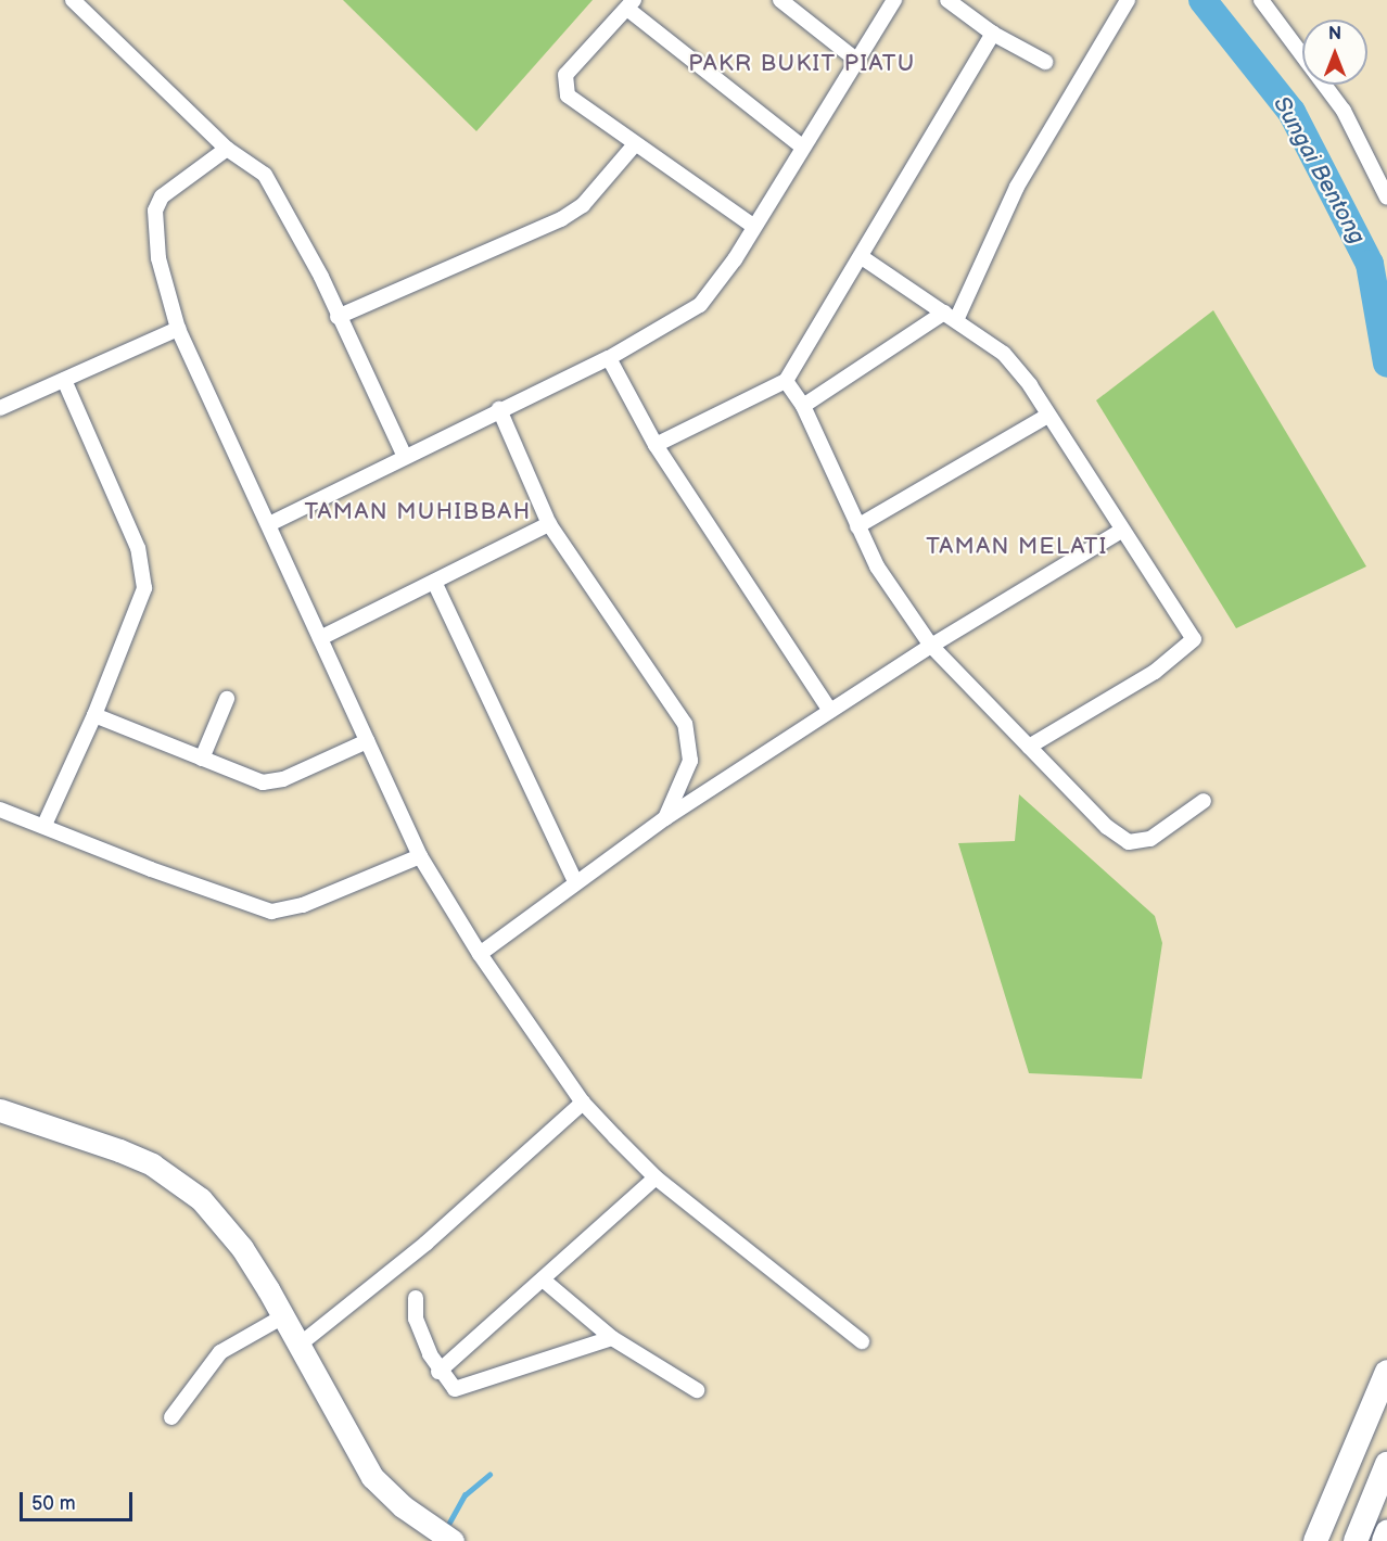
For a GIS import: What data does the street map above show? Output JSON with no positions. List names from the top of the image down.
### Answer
{
  "districts": ["PAKR BUKIT PIATU", "TAMAN MUHIBBAH", "TAMAN MELATI"],
  "water": ["Sungai Bentong"],
  "scale_bar": "50 m",
  "north": "top"
}
